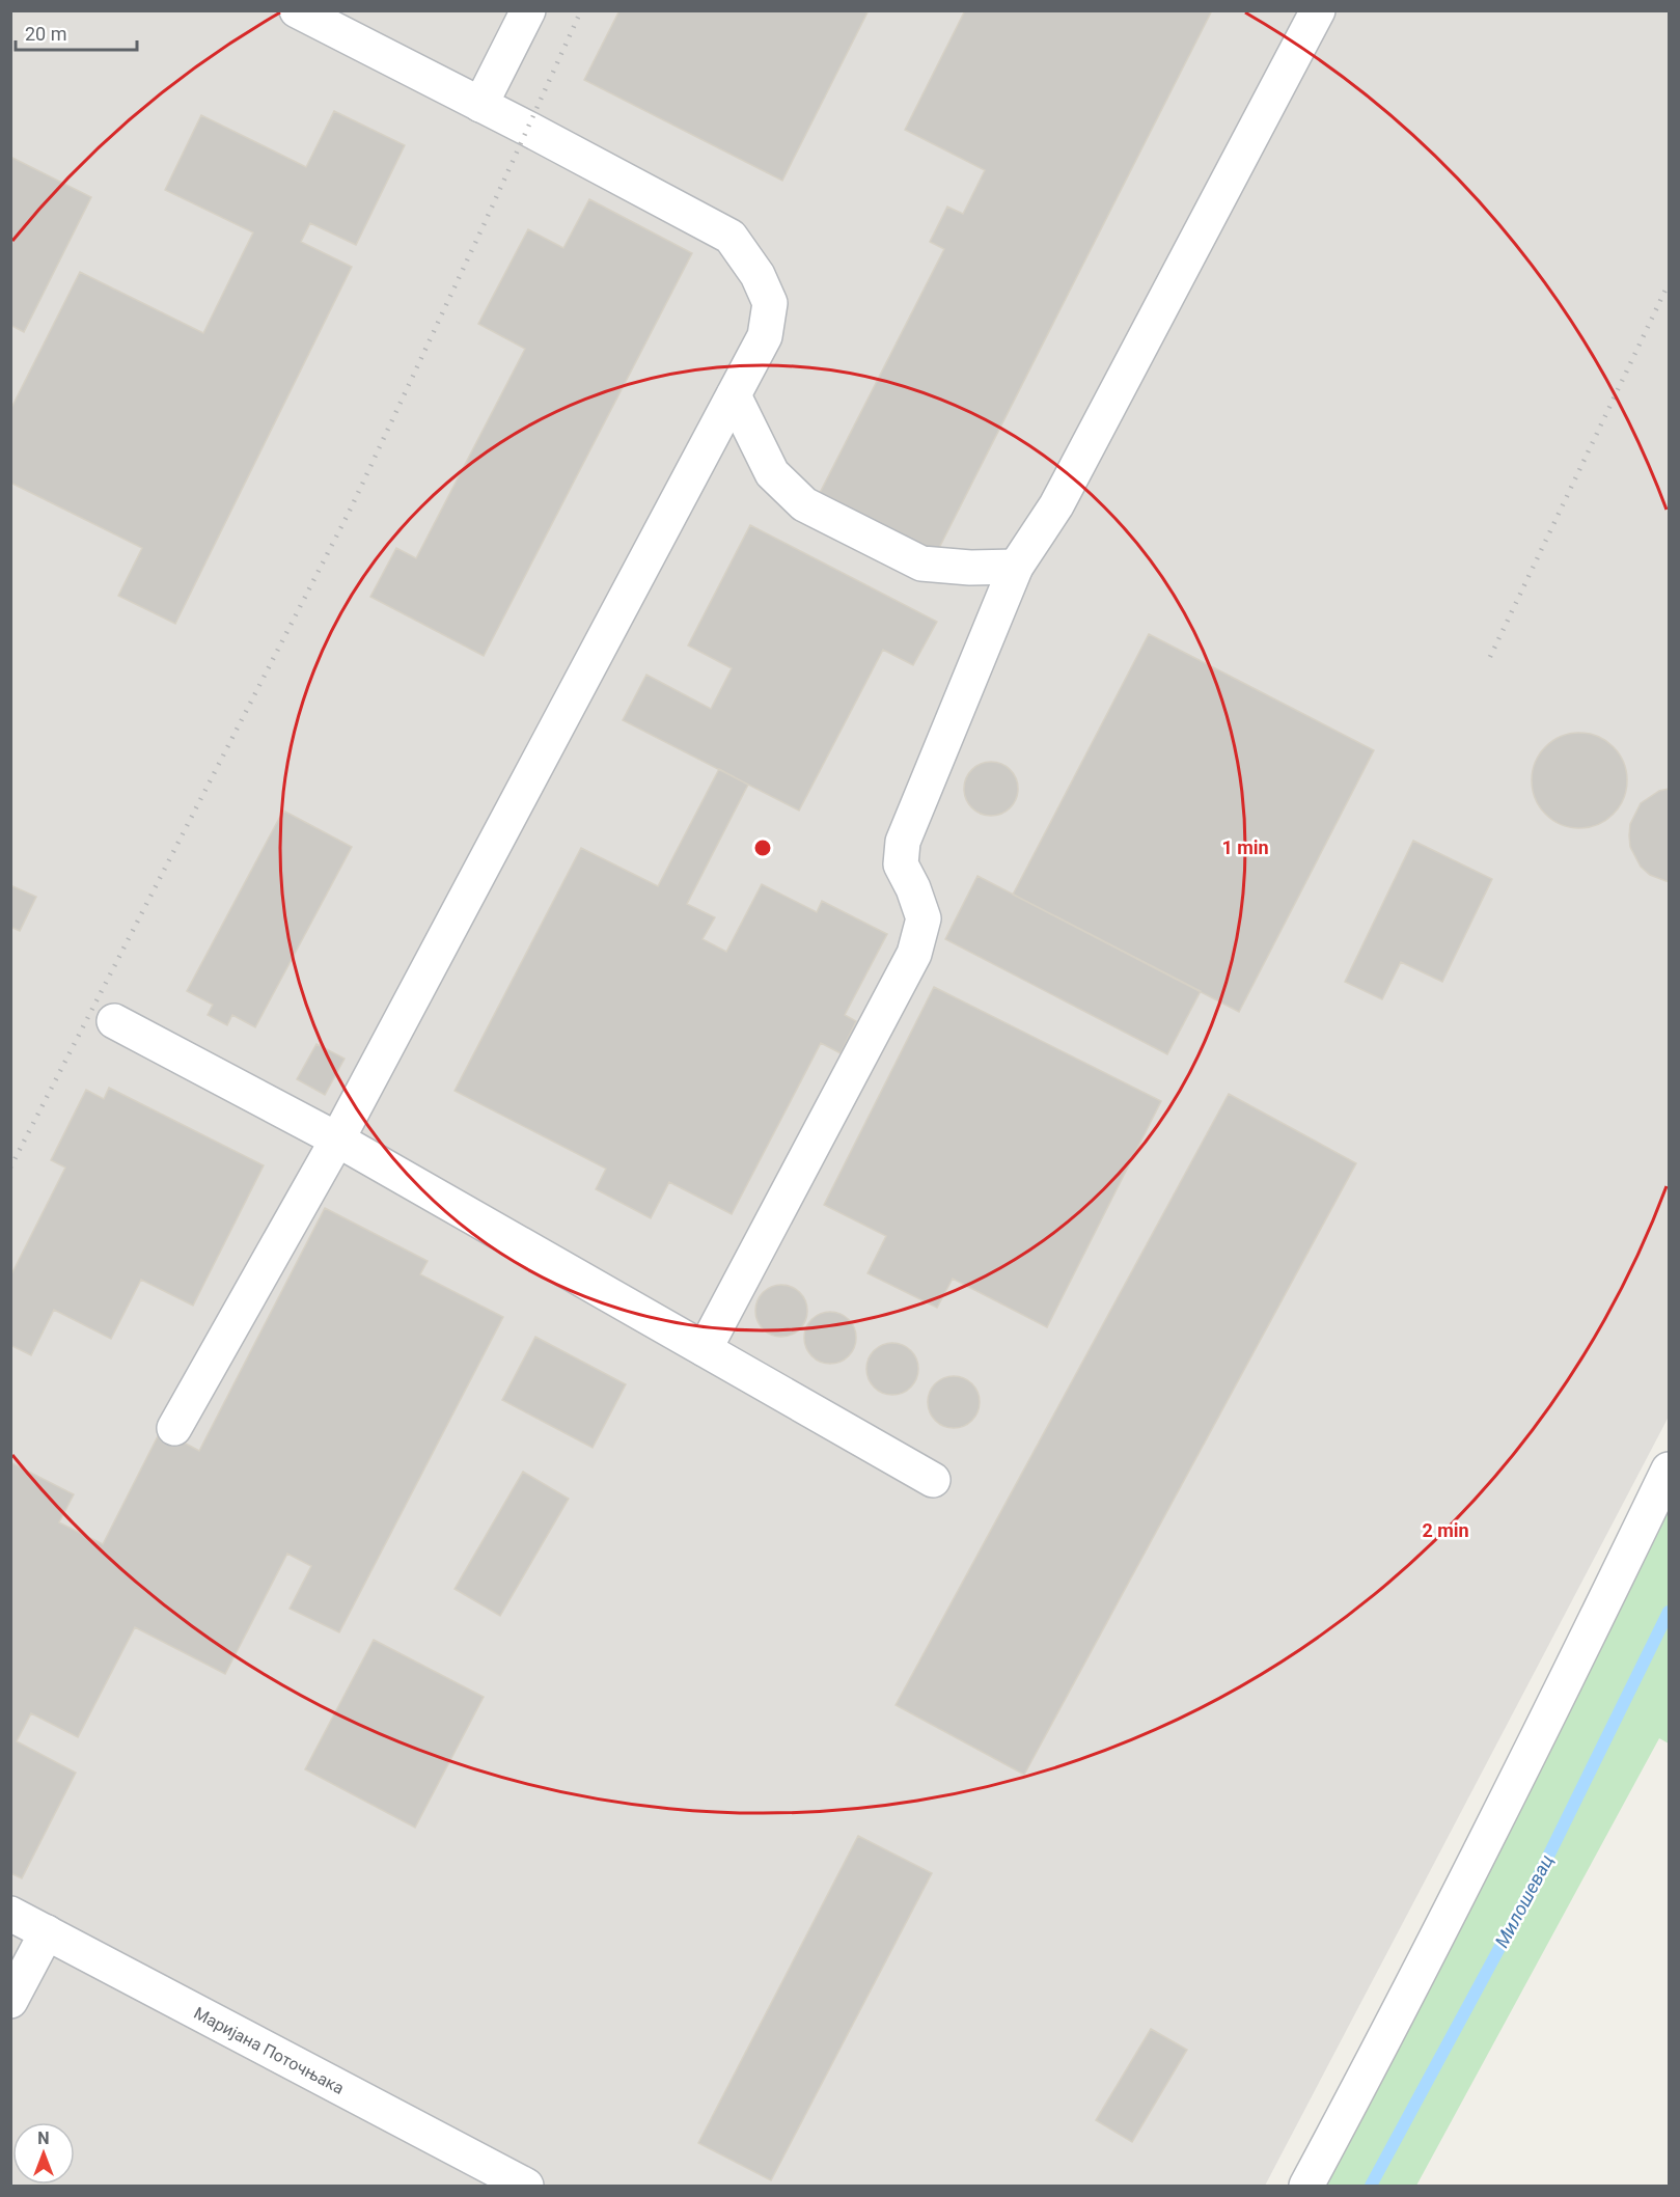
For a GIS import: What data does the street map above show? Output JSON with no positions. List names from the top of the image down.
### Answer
{
  "streets": {
    "street": ["Маријана Поточњака"]
  },
  "water": ["Милошевац"],
  "scale_bar": "20 m",
  "north": "top",
  "rings": ["1 min", "2 min"]
}
